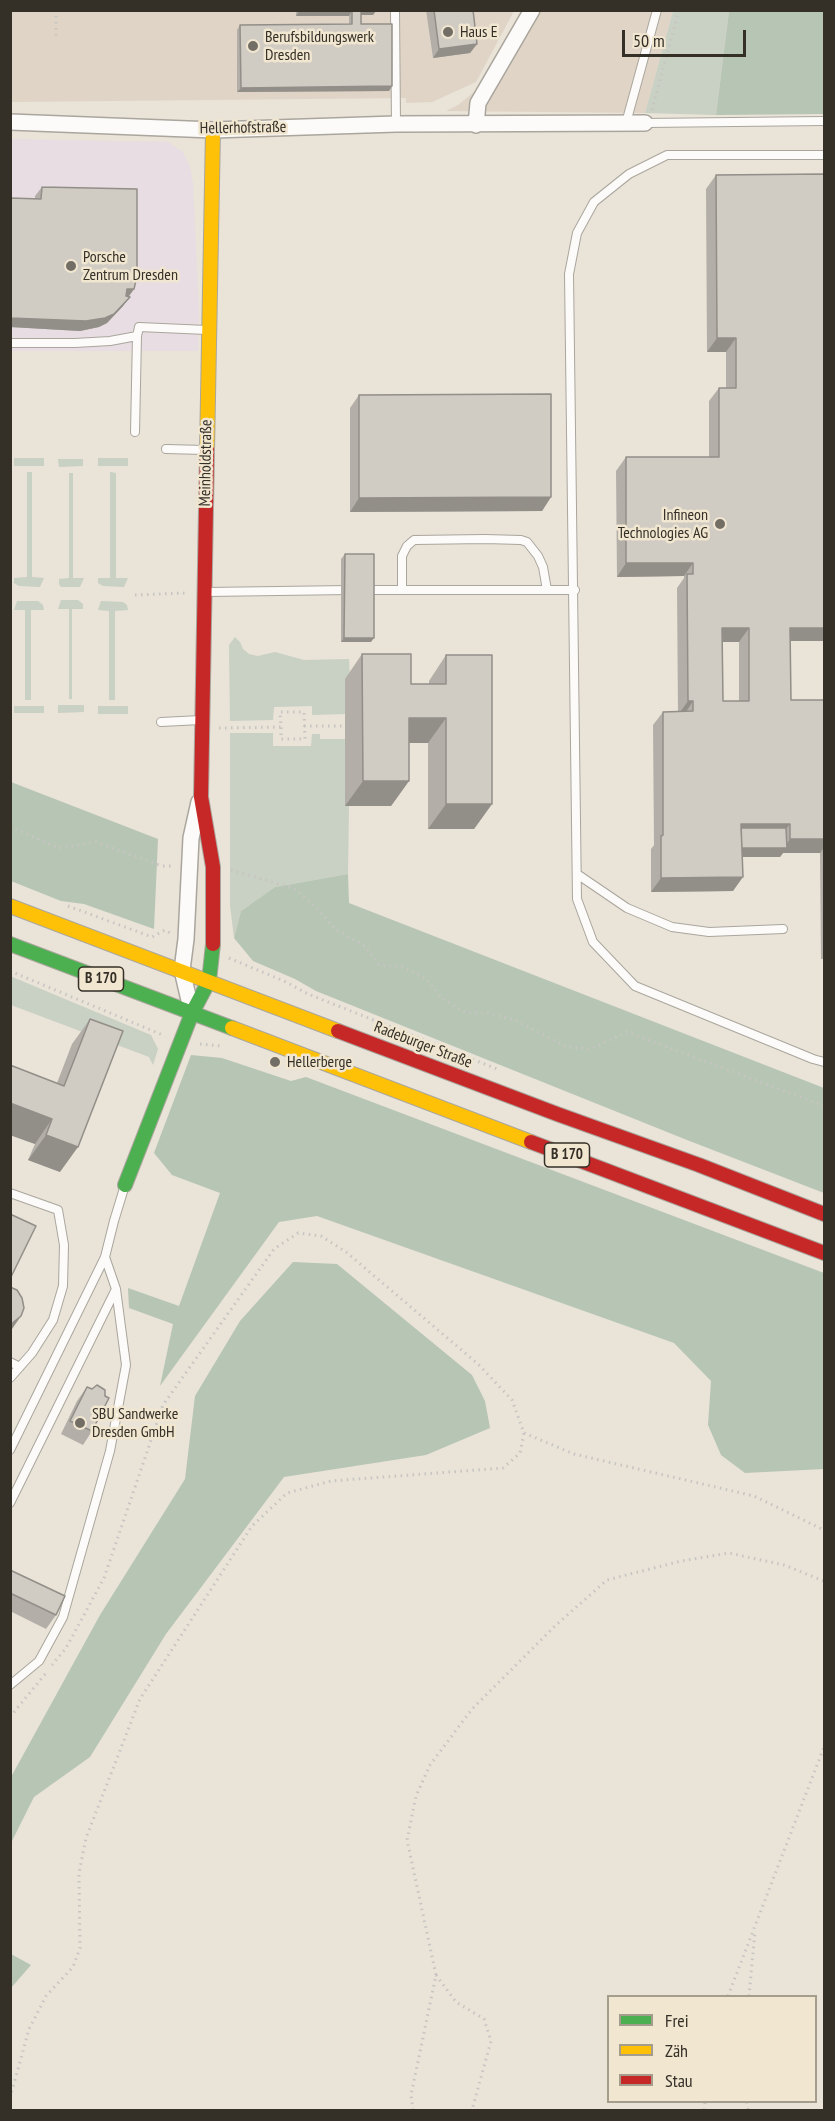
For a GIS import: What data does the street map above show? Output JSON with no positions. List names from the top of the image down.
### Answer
{
  "streets": {
    "main road": ["Meinholdstraße", "B 170", "Radeburger Straße"],
    "street": ["Hellerhofstraße"]
  },
  "crossings": [
    ["Hellerhofstraße", "Meinholdstraße"],
    ["Meinholdstraße", "B 170"],
    ["Meinholdstraße", "Radeburger Straße"]
  ],
  "places": [
    "Haus E",
    "Berufsbildungswerk Dresden",
    "Porsche Zentrum Dresden",
    "Infineon Technologies AG",
    "Hellerberge",
    "SBU Sandwerke Dresden GmbH"
  ],
  "legend": ["Frei", "Zäh", "Stau"],
  "scale_bar": "50 m"
}
